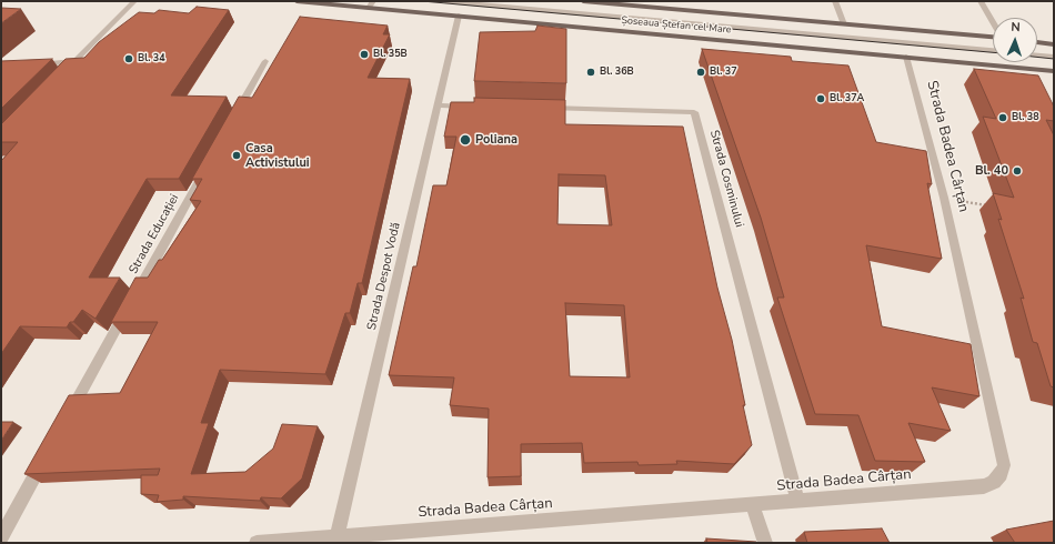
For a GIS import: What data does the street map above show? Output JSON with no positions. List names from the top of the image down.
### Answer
{
  "streets": {
    "main road": ["Șoseaua Ștefan cel Mare"],
    "street": [
      "Strada Badea Cârțan",
      "Strada Cosminului",
      "Strada Educației",
      "Strada Despot Vodă"
    ]
  },
  "crossings": [
    ["Șoseaua Ștefan cel Mare", "Strada Badea Cârțan"],
    ["Șoseaua Ștefan cel Mare", "Strada Despot Vodă"],
    ["Strada Badea Cârțan", "Strada Cosminului"],
    ["Strada Badea Cârțan", "Strada Despot Vodă"]
  ],
  "places": [
    "Bl. 35B",
    "Bl. 34",
    "Bl. 36B",
    "Bl. 37",
    "Bl. 37A",
    "Bl. 38",
    "Poliana",
    "Casa Activistului",
    "Bl. 40"
  ],
  "north": "top"
}
